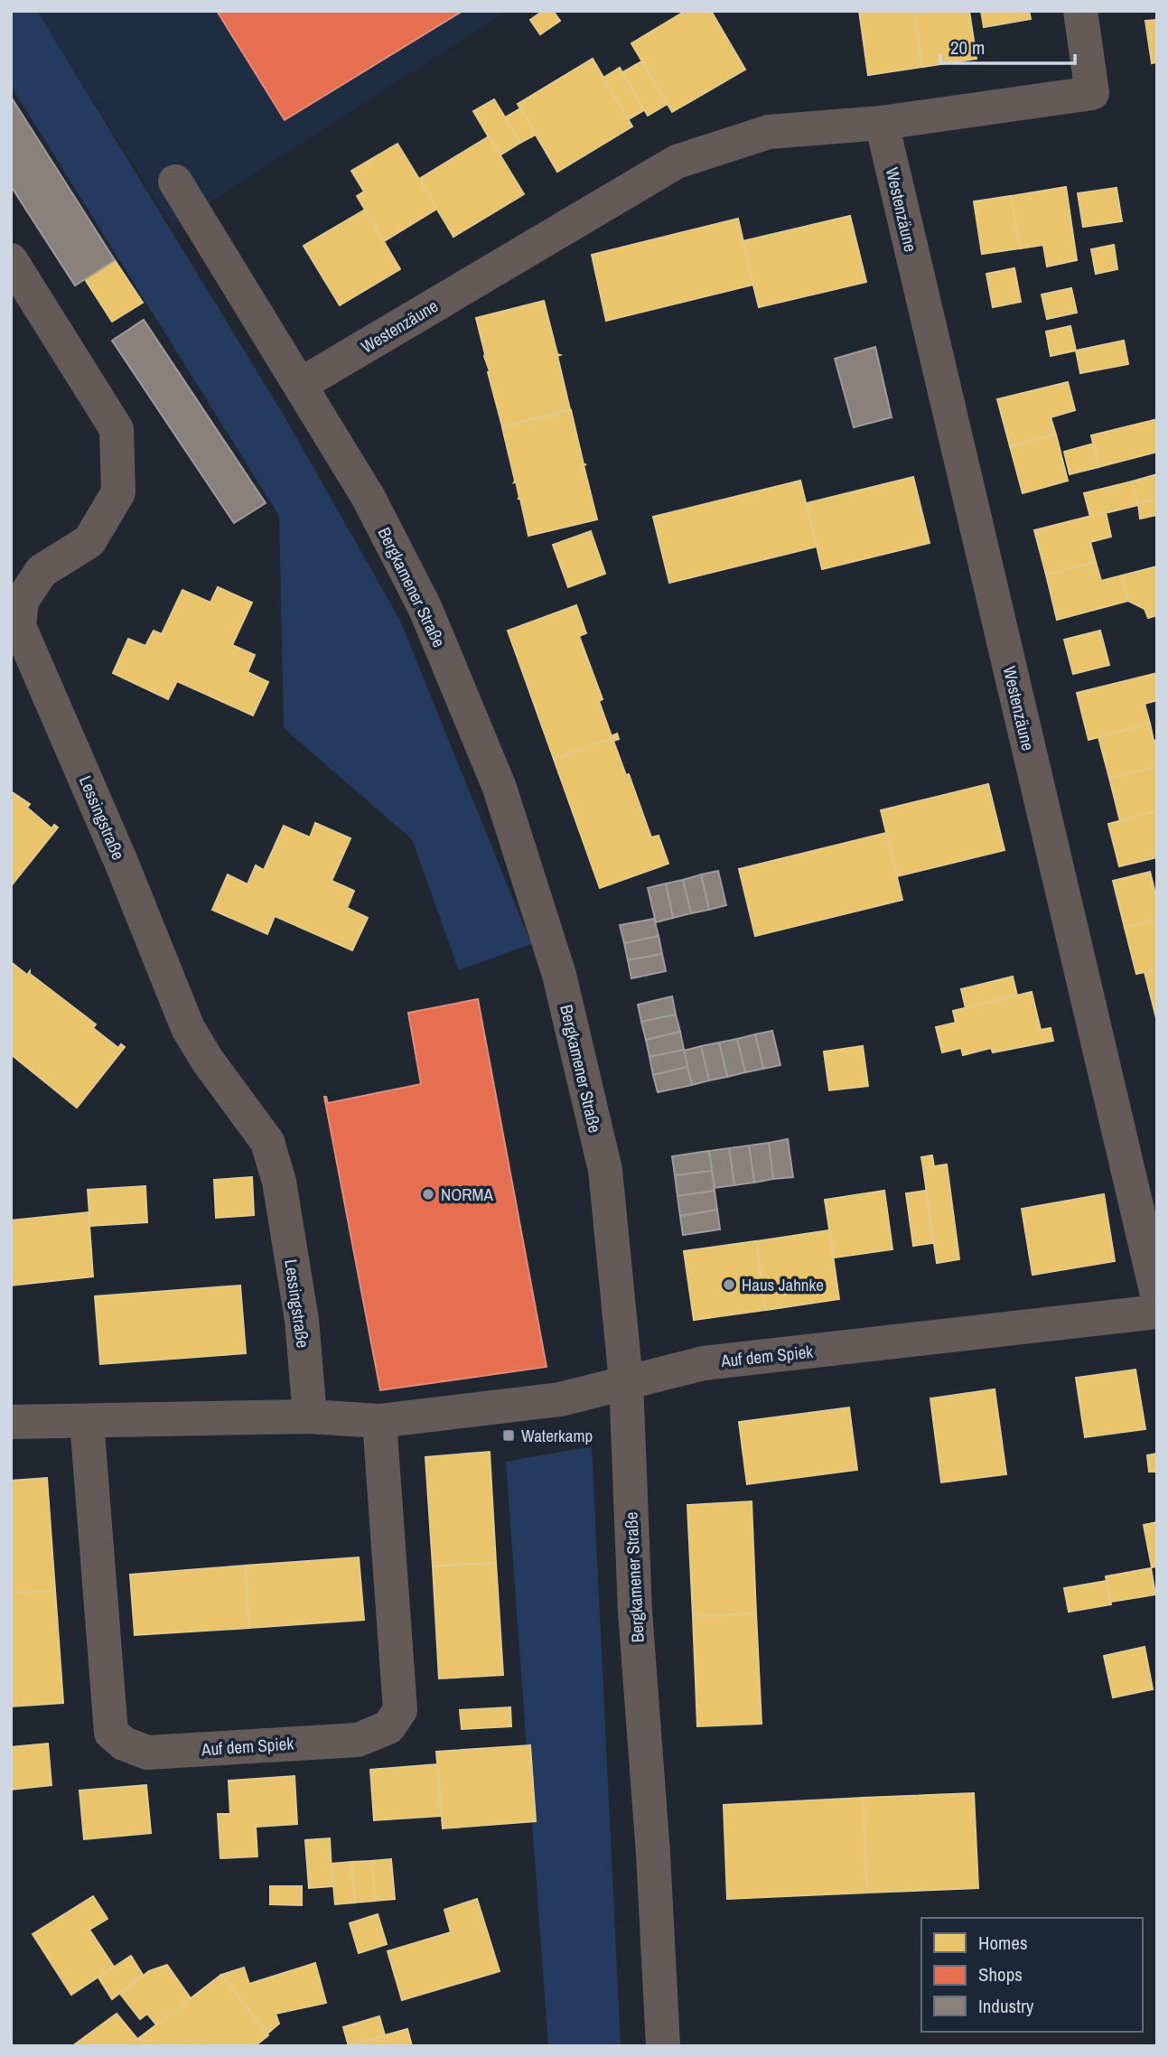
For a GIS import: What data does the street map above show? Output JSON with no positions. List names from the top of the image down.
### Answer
{
  "streets": {
    "street": [
      "Westenzäune",
      "Bergkamener Straße",
      "Lessingstraße",
      "Auf dem Spiek"
    ]
  },
  "crossings": [
    ["Westenzäune", "Bergkamener Straße"],
    ["Bergkamener Straße", "Auf dem Spiek"],
    ["Lessingstraße", "Auf dem Spiek"]
  ],
  "places": {
    "other": ["NORMA", "Haus Jahnke"],
    "transit": ["Waterkamp"]
  },
  "legend": ["Homes", "Shops", "Industry"],
  "scale_bar": "20 m"
}
